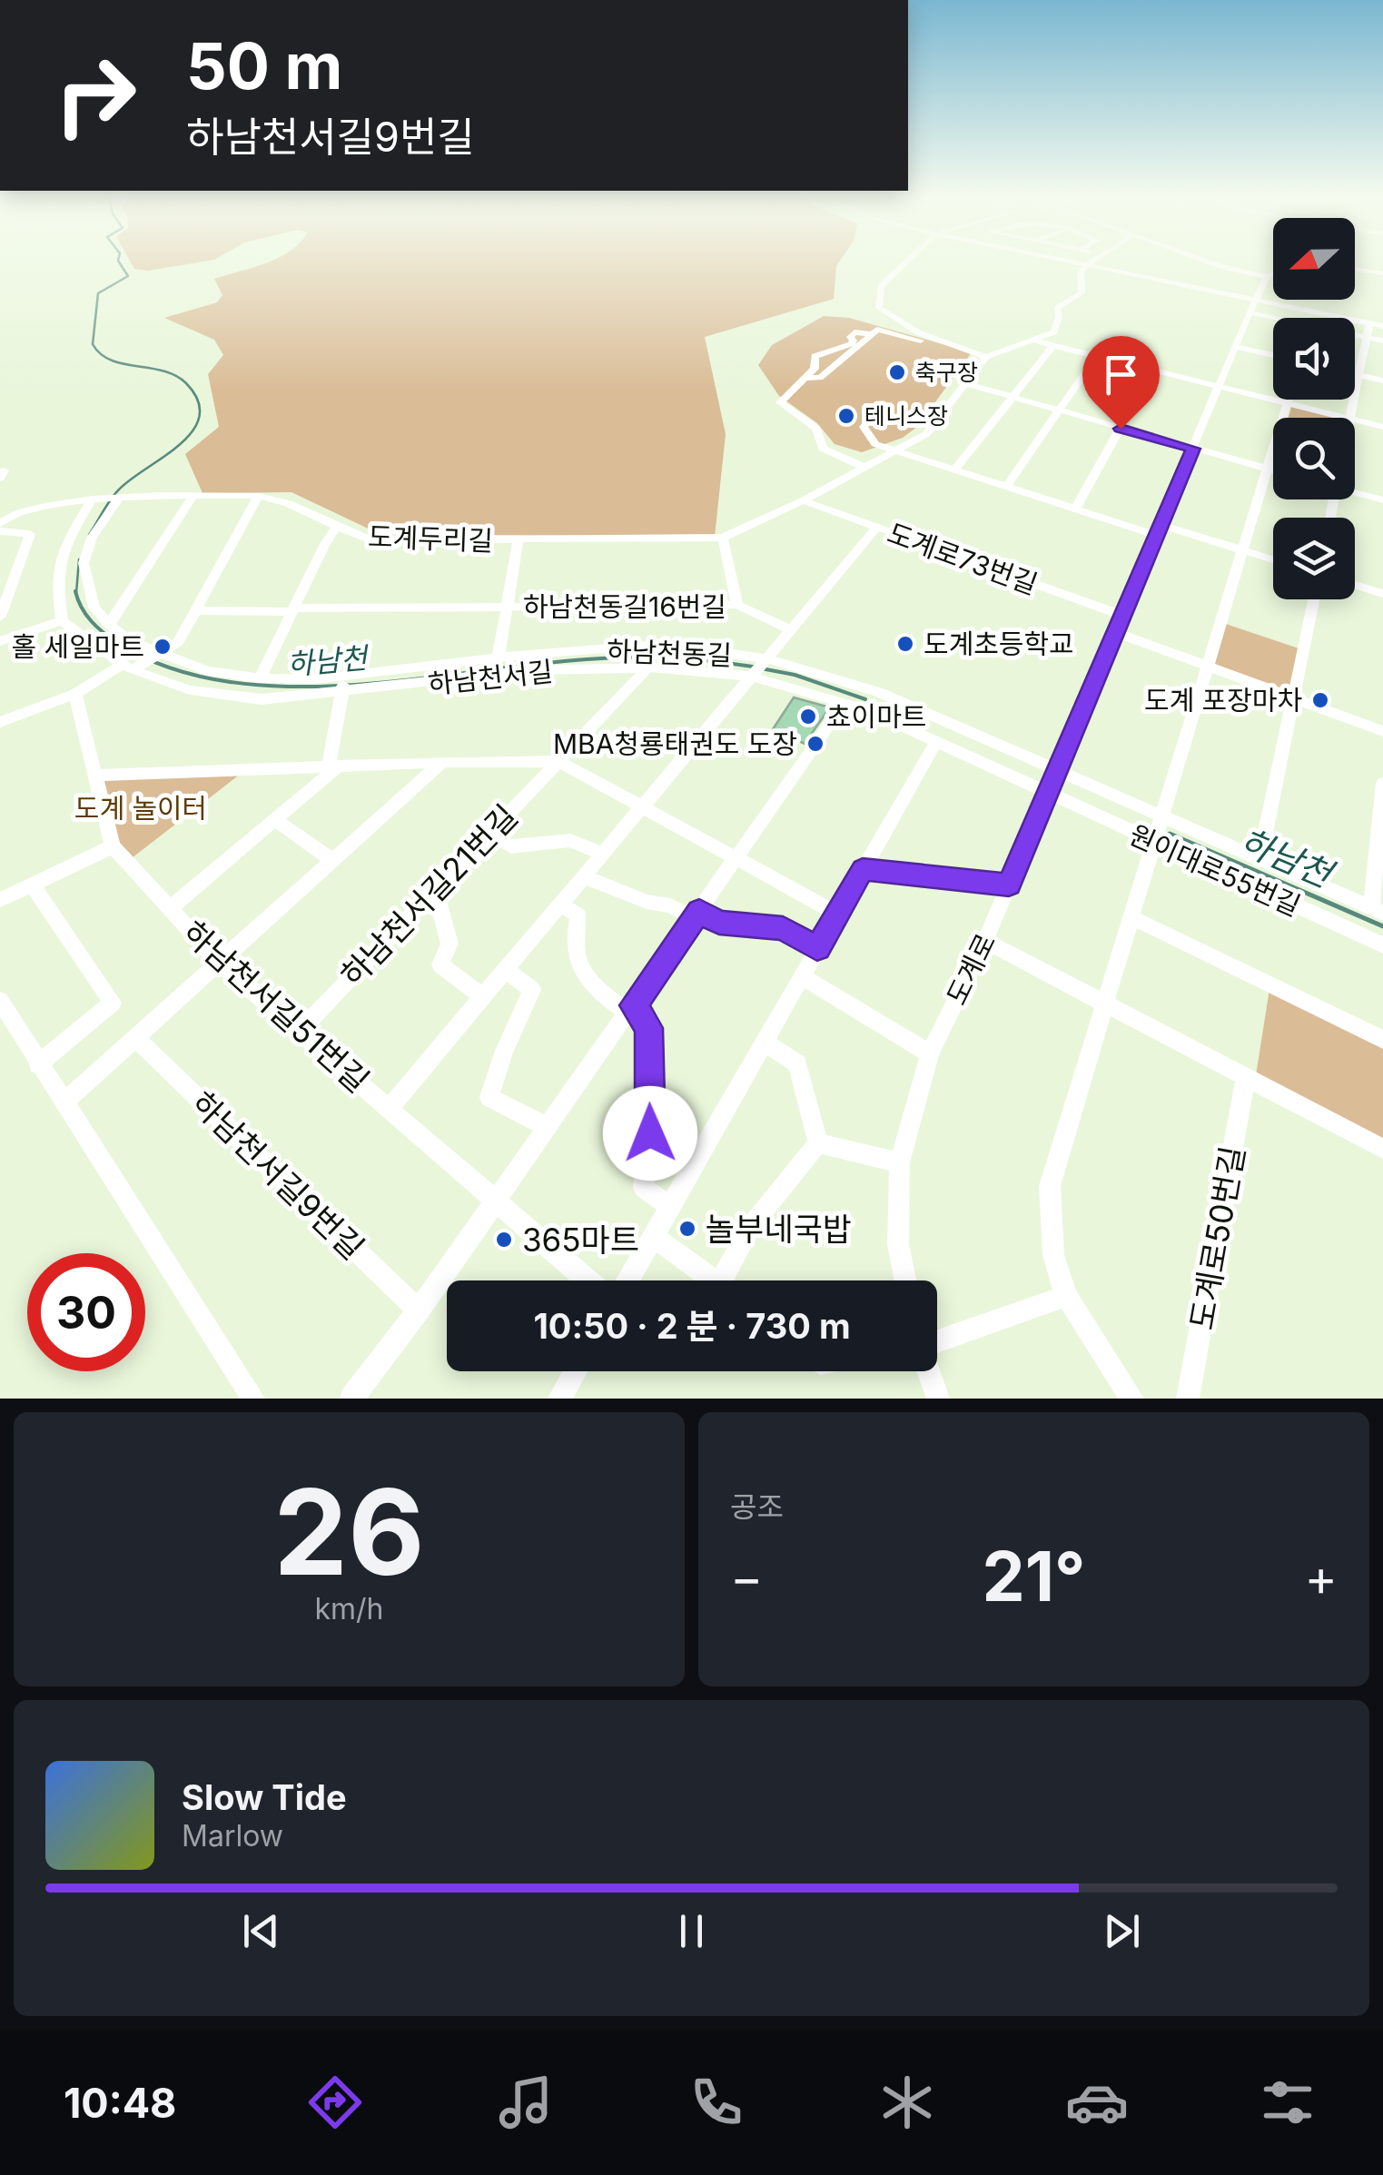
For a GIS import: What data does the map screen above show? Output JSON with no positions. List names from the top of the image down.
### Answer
{
  "streets": {
    "street": [
      "도계두리길",
      "도계로73번길",
      "하남천동길16번길",
      "하남천동길",
      "하남천서길",
      "원이대로55번길",
      "하남천서길21번길",
      "도계로",
      "하남천서길51번길",
      "하남천서길9번길",
      "도계로50번길"
    ]
  },
  "crossings": [
    ["도계두리길", "도계로73번길"],
    ["도계두리길", "하남천동길"],
    ["도계로73번길", "도계로"],
    ["하남천동길", "하남천서길"],
    ["하남천동길", "도계로"],
    ["하남천서길", "원이대로55번길"],
    ["하남천서길", "하남천서길21번길"],
    ["하남천서길", "도계로"],
    ["원이대로55번길", "도계로"],
    ["하남천서길21번길", "하남천서길51번길"]
  ],
  "water": ["하남천"],
  "parks": ["도계 놀이터"],
  "places": [
    "축구장",
    "테니스장",
    "도계초등학교",
    "홀 세일마트",
    "도계 포장마차",
    "쵸이마트",
    "MBA청룡태권도 도장",
    "놀부네국밥",
    "365마트"
  ],
  "north": "left",
  "page": {
    "turn": ["50 m", "하남천서길9번길"],
    "limit": "30",
    "trip": "10:50 · 2 분 · 730 m",
    "tile": [
      ["26", "km/h"],
      "공조"
    ],
    "heat": ["−", "21°", "+"],
    "song": ["Slow Tide", "Marlow"],
    "tabs": "10:48"
  }
}
